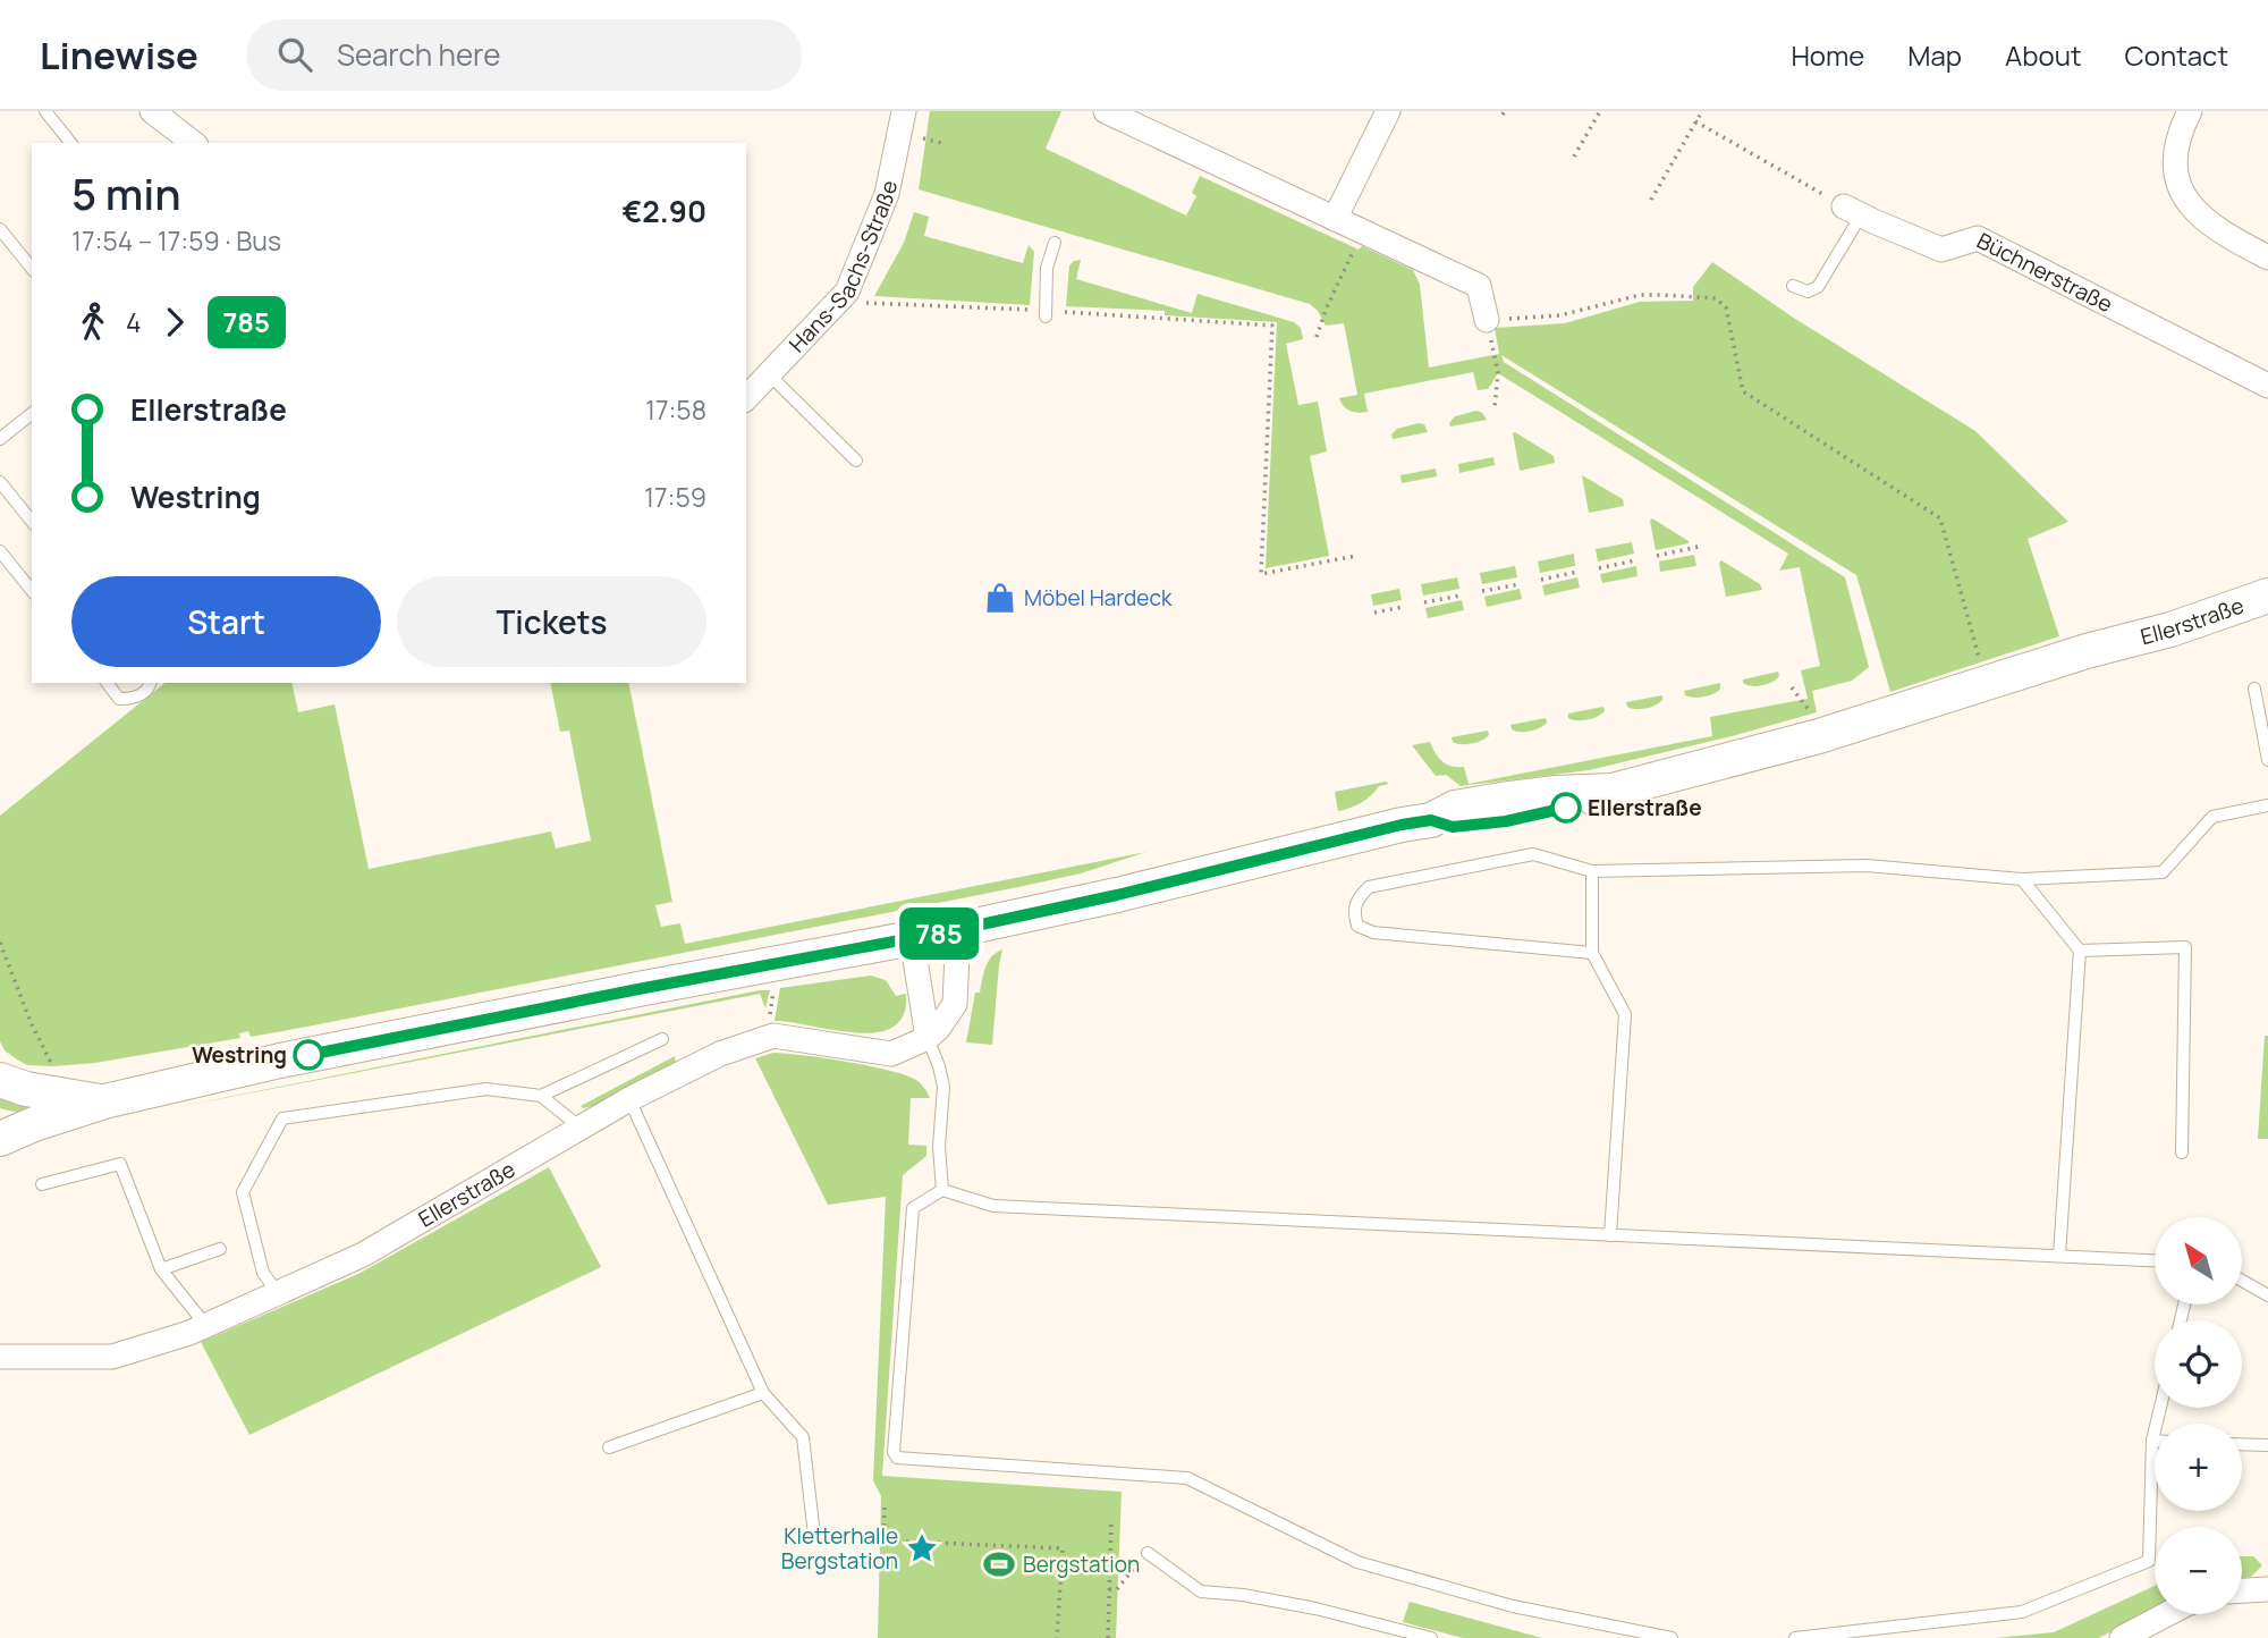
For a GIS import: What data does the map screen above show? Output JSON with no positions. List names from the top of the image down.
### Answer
{
  "streets": {
    "main road": ["Ellerstraße"],
    "street": ["Hans-Sachs-Straße", "Büchnerstraße"]
  },
  "places": {
    "shop": ["Möbel Hardeck"],
    "other": ["Ellerstraße", "Westring"],
    "place": ["Kletterhalle Bergstation"],
    "sports": ["Bergstation"]
  },
  "lines": ["bus line 785"],
  "north": "top left",
  "page": {
    "header": "Linewise",
    "search": "Search here",
    "nav": [
      "Home",
      "Map",
      "About",
      "Contact"
    ],
    "on_map": "785",
    "heading": ["5 min", "17:54 – 17:59 · Bus", "€2.90"],
    "legs": ["4", "785"],
    "list": [
      {
        "name": "Ellerstraße",
        "value": "17:58"
      },
      {
        "name": "Westring",
        "value": "17:59"
      }
    ],
    "buttons": ["Start", "Tickets"],
    "map_buttons": ["+", "−"]
  }
}
